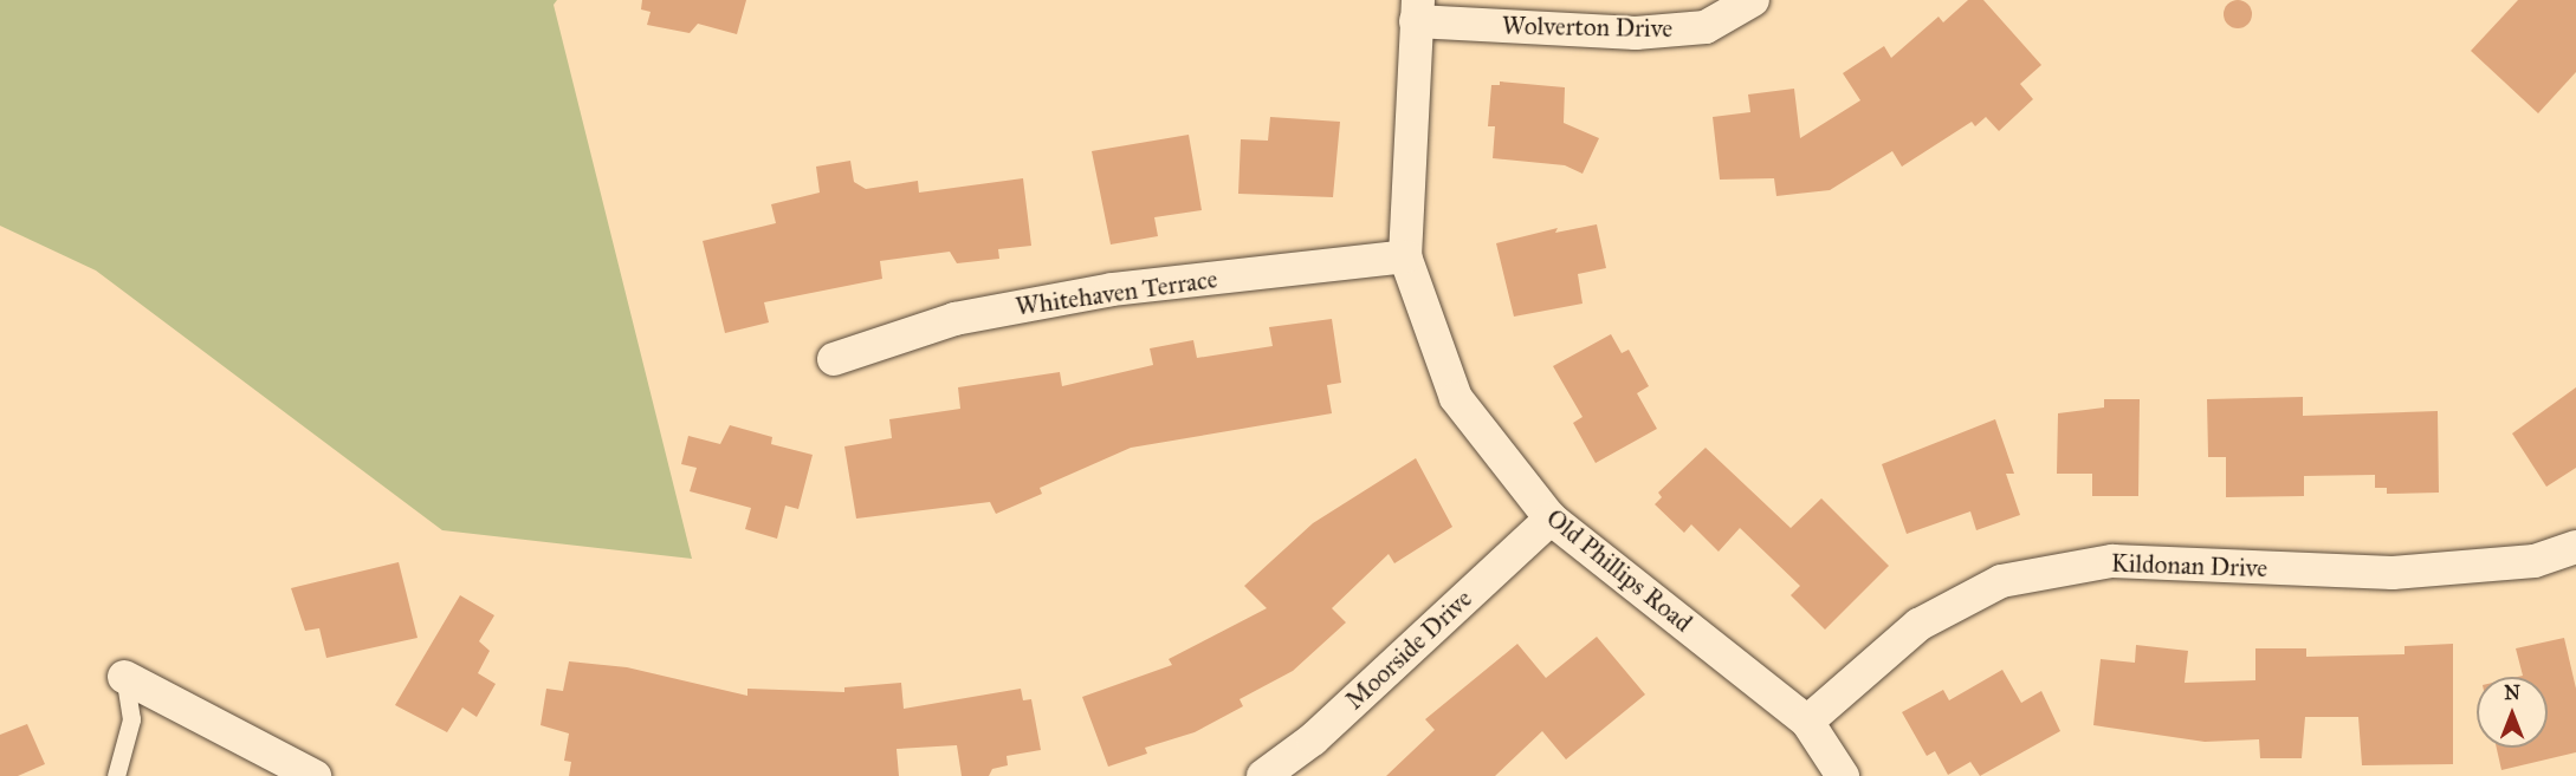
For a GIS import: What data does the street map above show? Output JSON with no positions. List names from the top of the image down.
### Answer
{
  "streets": {
    "street": [
      "Wolverton Drive",
      "Whitehaven Terrace",
      "Kildonan Drive",
      "Old Phillips Road",
      "Moorside Drive"
    ]
  },
  "crossings": [
    ["Wolverton Drive", "Old Phillips Road"],
    ["Whitehaven Terrace", "Old Phillips Road"],
    ["Kildonan Drive", "Old Phillips Road"],
    ["Old Phillips Road", "Moorside Drive"]
  ],
  "north": "top"
}
